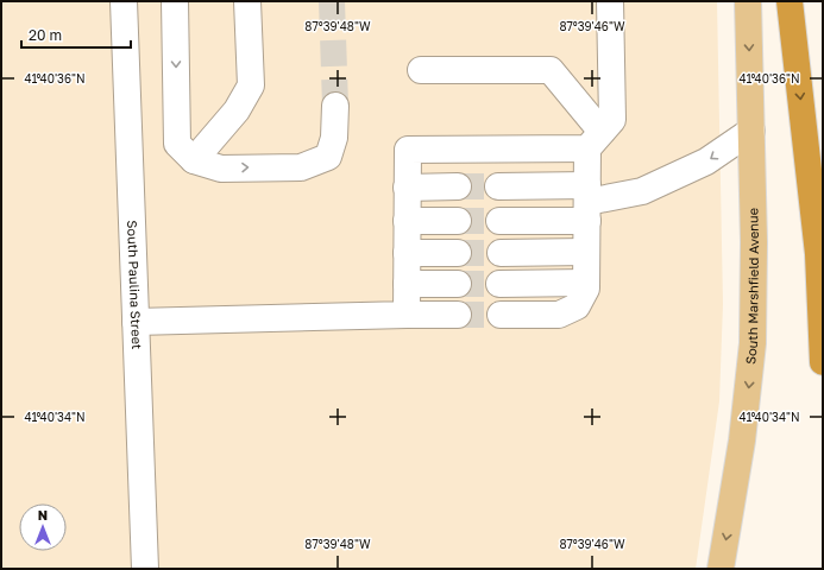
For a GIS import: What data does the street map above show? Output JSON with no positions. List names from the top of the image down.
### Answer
{
  "streets": {
    "main road": ["South Marshfield Avenue"],
    "street": ["South Paulina Street"]
  },
  "one_way": ["South Marshfield Avenue"],
  "scale_bar": "20 m",
  "north": "top",
  "coordinates": [
    "87°39'48\"W",
    "87°39'46\"W",
    "41°40'36\"N",
    "41°40'34\"N"
  ]
}
